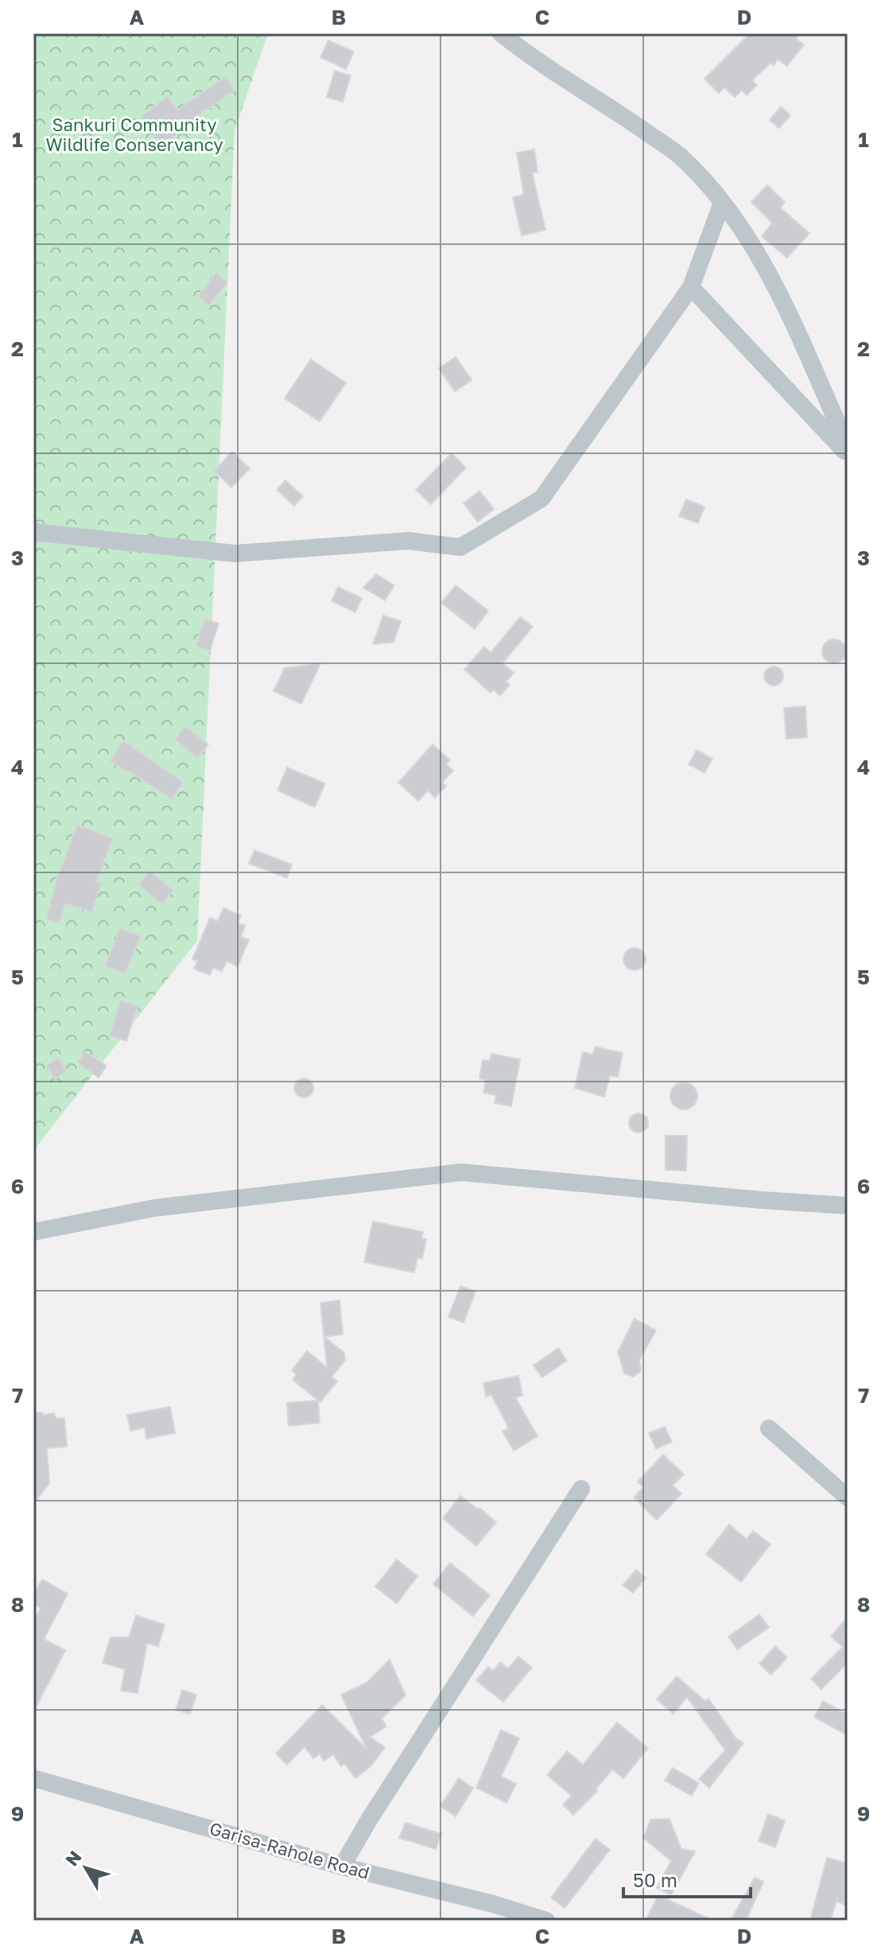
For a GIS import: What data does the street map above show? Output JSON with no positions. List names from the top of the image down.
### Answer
{
  "streets": {
    "street": ["Garisa-Rahole Road"]
  },
  "parks": ["Sankuri Community Wildlife Conservancy"],
  "scale_bar": "50 m",
  "north": "top left",
  "grid": {
    "columns": [
      "A",
      "B",
      "C",
      "D"
    ],
    "rows": [
      "1",
      "2",
      "3",
      "4",
      "5",
      "6",
      "7",
      "8",
      "9"
    ]
  }
}
